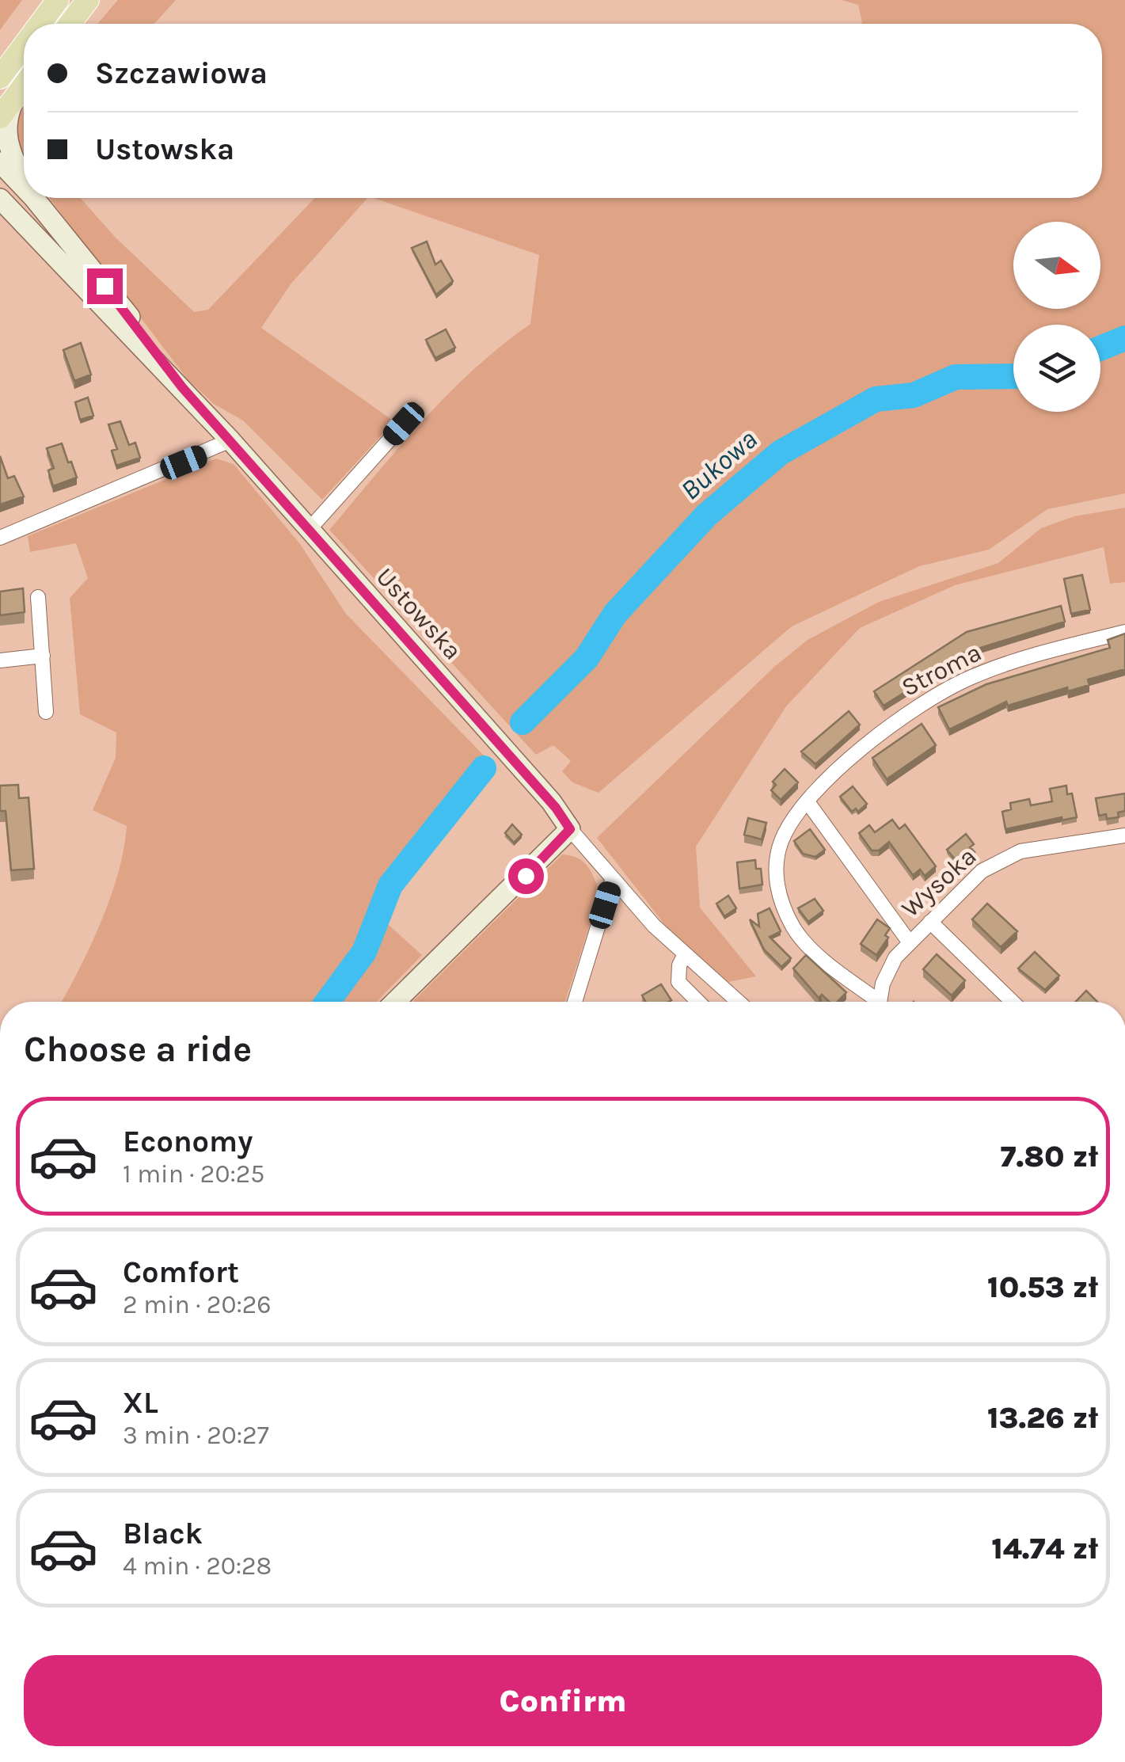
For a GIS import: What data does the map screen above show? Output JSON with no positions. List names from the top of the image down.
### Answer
{
  "streets": {
    "street": ["Ustowska", "Stroma", "Wysoka"]
  },
  "water": ["Bukowa"],
  "north": "right",
  "page": {
    "banner": ["Szczawiowa", "Ustowska"],
    "heading": "Choose a ride",
    "list": [
      {
        "name": "Economy",
        "note": "1 min · 20:25",
        "value": "7.80 zł"
      },
      {
        "name": "Comfort",
        "note": "2 min · 20:26",
        "value": "10.53 zł"
      },
      {
        "name": "XL",
        "note": "3 min · 20:27",
        "value": "13.26 zł"
      },
      {
        "name": "Black",
        "note": "4 min · 20:28",
        "value": "14.74 zł"
      }
    ],
    "buttons": "Confirm"
  }
}
